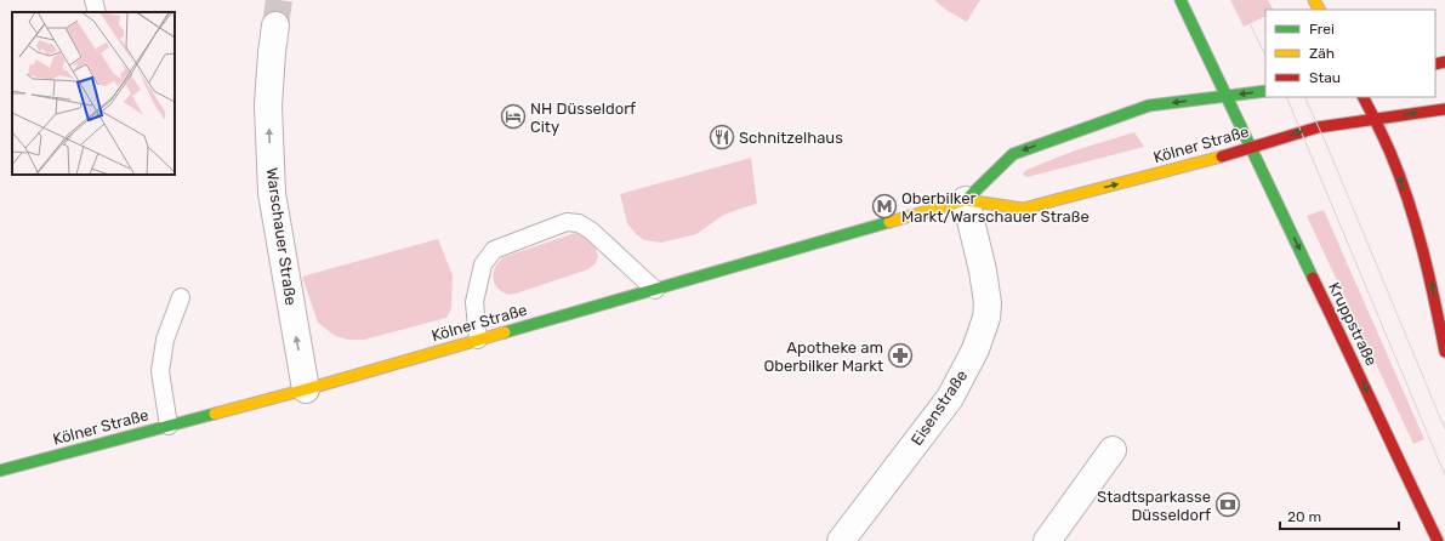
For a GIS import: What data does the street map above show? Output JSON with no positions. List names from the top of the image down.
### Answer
{
  "streets": {
    "main road": ["Kölner Straße", "Kruppstraße"],
    "street": ["Warschauer Straße", "Eisenstraße"]
  },
  "crossings": [
    ["Kölner Straße", "Warschauer Straße"],
    ["Kölner Straße", "Kruppstraße"],
    ["Kölner Straße", "Eisenstraße"]
  ],
  "one_way": ["Warschauer Straße", "Kruppstraße"],
  "places": {
    "hotel": ["NH Düsseldorf City"],
    "restaurant": ["Schnitzelhaus"],
    "metro station": ["Oberbilker Markt/Warschauer Straße"],
    "pharmacy": ["Apotheke am Oberbilker Markt"],
    "bank": ["Stadtsparkasse Düsseldorf"]
  },
  "legend": ["Frei", "Zäh", "Stau"],
  "scale_bar": "20 m"
}
